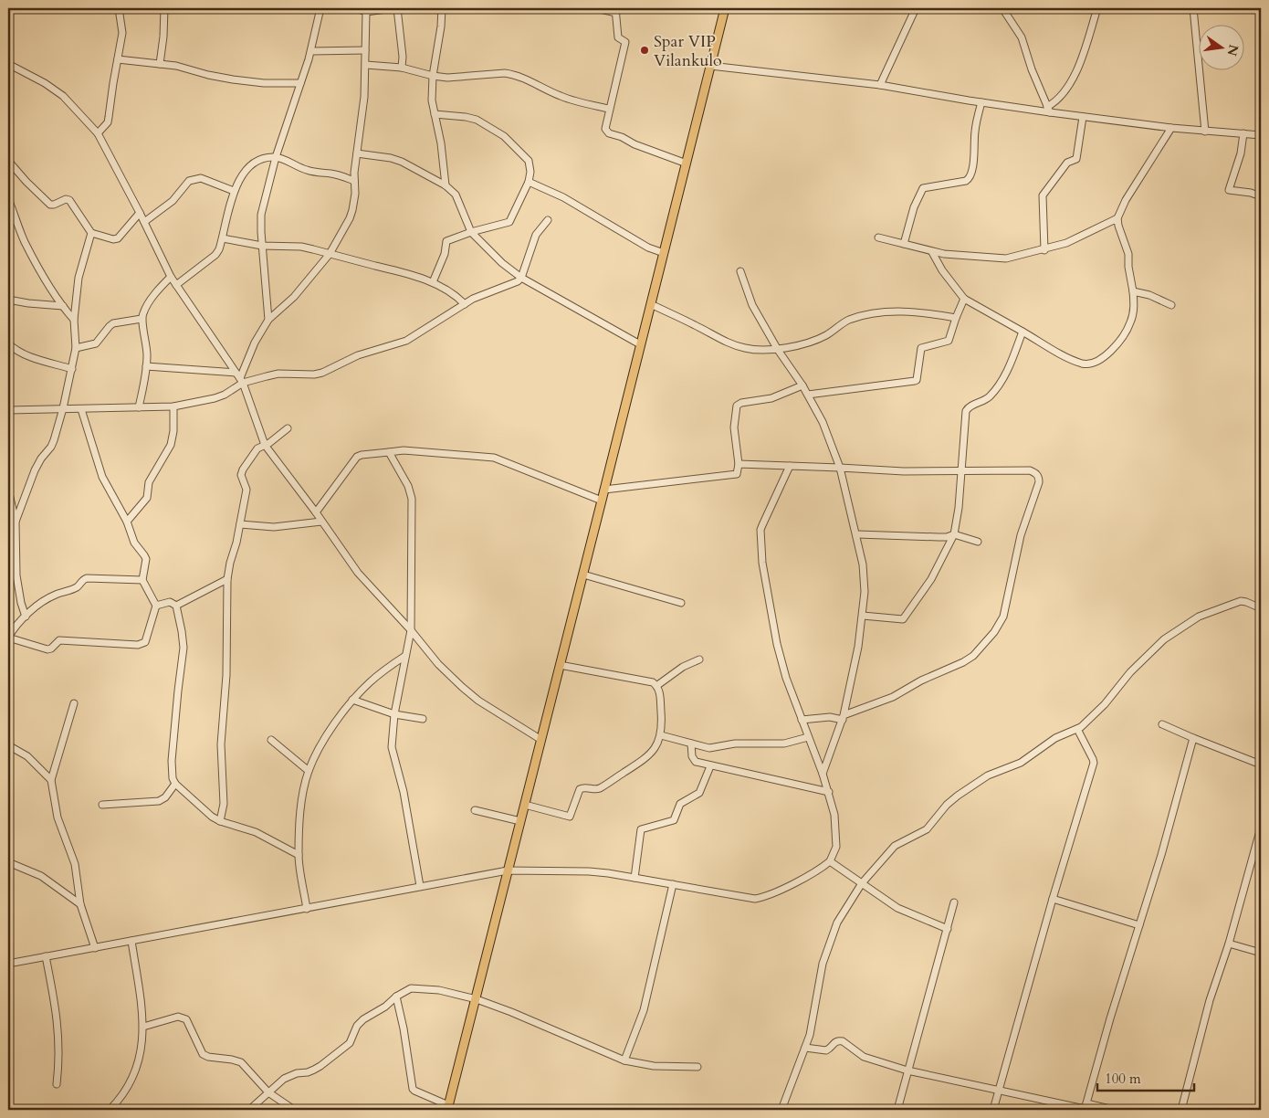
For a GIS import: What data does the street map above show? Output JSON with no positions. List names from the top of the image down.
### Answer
{
  "places": ["Spar VIP Vilankulo"],
  "scale_bar": "100 m",
  "north": "right"
}
